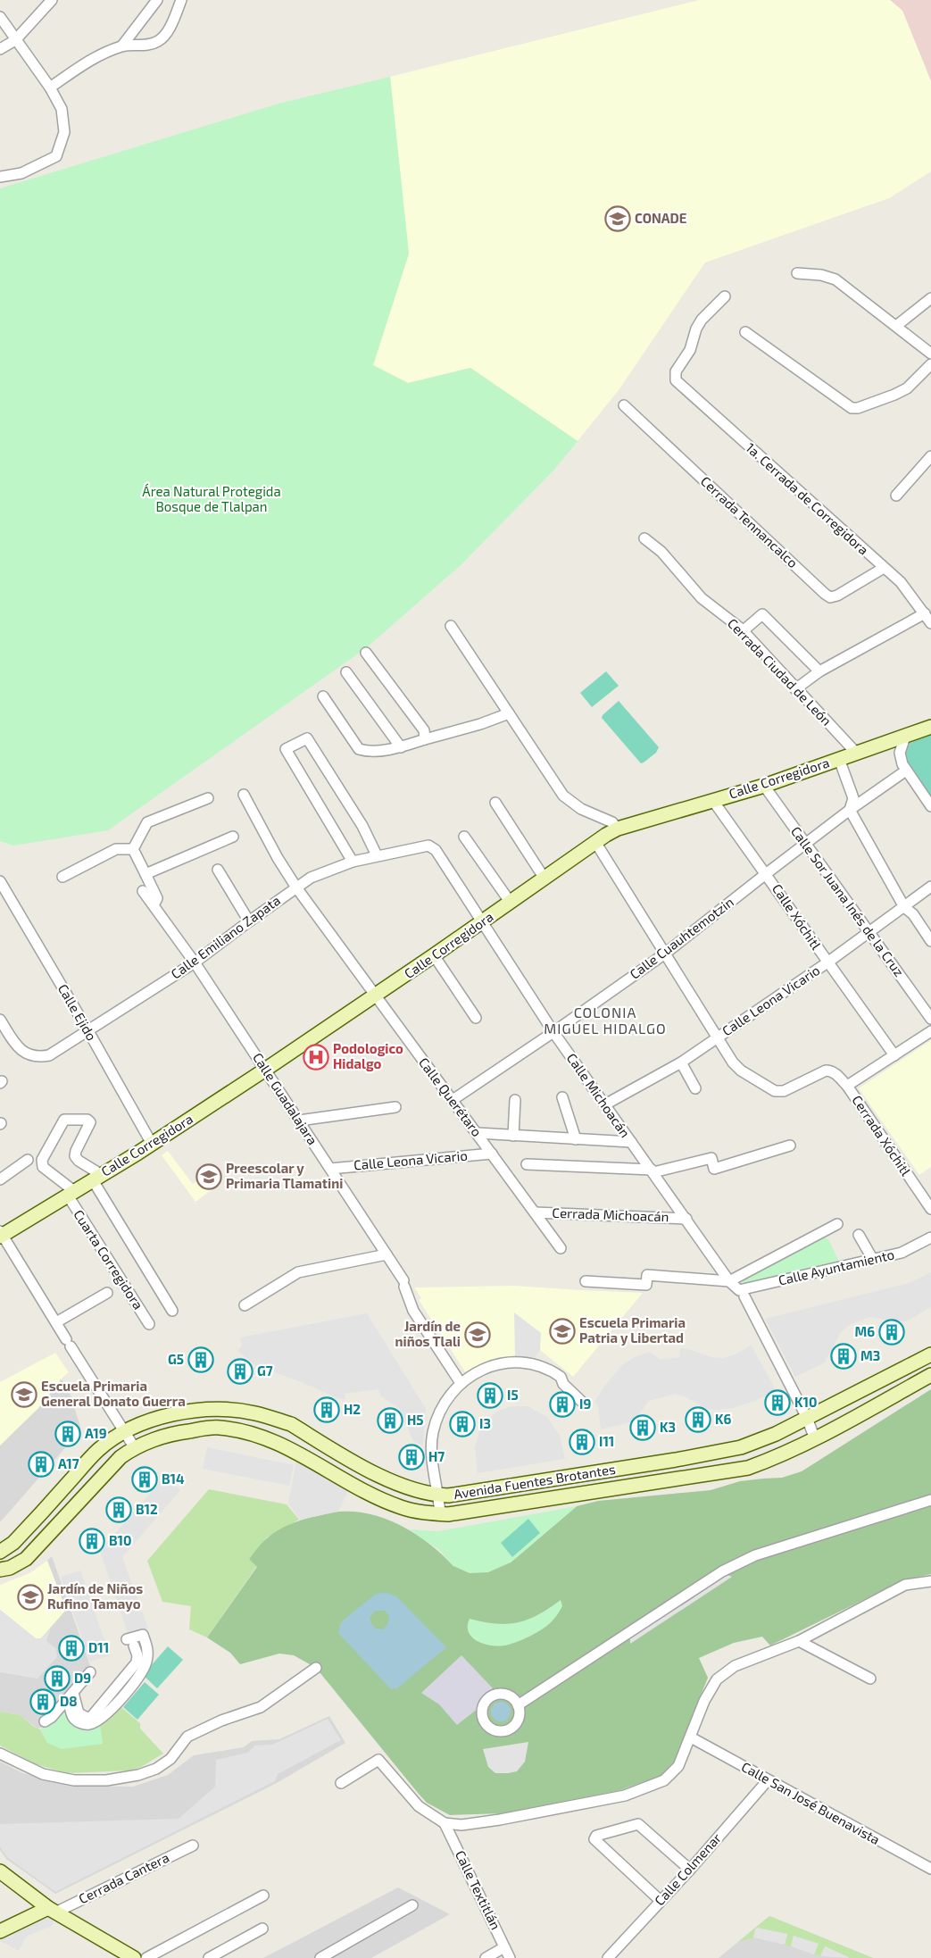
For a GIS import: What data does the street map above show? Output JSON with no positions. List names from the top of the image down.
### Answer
{
  "streets": {
    "street": [
      "1a. Cerrada de Corregidora",
      "Cerrada Tennancalco",
      "Cerrada Ciudad de León",
      "Calle Corregidora",
      "Calle Sor Juana Inés de la Cruz",
      "Calle Xóchitl",
      "Calle Emiliano Zapata",
      "Calle Cuauhtemotzin",
      "Calle Leona Vicario",
      "Calle Ejido",
      "Calle Michoacán",
      "Calle Querétaro",
      "Calle Guadalajara",
      "Cerrada Xóchitl",
      "Cerrada Michoacán",
      "Cuarta Corregidora",
      "Calle Ayuntamiento",
      "Avenida Fuentes Brotantes",
      "Calle San José Buenavista",
      "Calle Colmenar",
      "Cerrada Cantera",
      "Calle Textitlán"
    ]
  },
  "crossings": [
    ["1a. Cerrada de Corregidora", "Cerrada Tennancalco"],
    ["Cerrada Ciudad de León", "Calle Corregidora"],
    ["Calle Corregidora", "Calle Sor Juana Inés de la Cruz"],
    ["Calle Corregidora", "Calle Xóchitl"],
    ["Calle Corregidora", "Calle Ejido"],
    ["Calle Corregidora", "Calle Michoacán"],
    ["Calle Corregidora", "Calle Querétaro"],
    ["Calle Corregidora", "Calle Guadalajara"],
    ["Calle Corregidora", "Cuarta Corregidora"],
    ["Calle Sor Juana Inés de la Cruz", "Calle Cuauhtemotzin"],
    ["Calle Sor Juana Inés de la Cruz", "Calle Leona Vicario"],
    ["Calle Xóchitl", "Calle Cuauhtemotzin"],
    ["Calle Xóchitl", "Calle Leona Vicario"],
    ["Calle Emiliano Zapata", "Calle Ejido"],
    ["Calle Emiliano Zapata", "Calle Michoacán"],
    ["Calle Emiliano Zapata", "Calle Querétaro"],
    ["Calle Emiliano Zapata", "Calle Guadalajara"],
    ["Calle Cuauhtemotzin", "Calle Michoacán"],
    ["Calle Cuauhtemotzin", "Calle Querétaro"],
    ["Calle Leona Vicario", "Calle Michoacán"],
    ["Calle Leona Vicario", "Calle Querétaro"],
    ["Calle Leona Vicario", "Calle Guadalajara"],
    ["Calle Leona Vicario", "Cerrada Xóchitl"],
    ["Calle Michoacán", "Cerrada Michoacán"],
    ["Calle Michoacán", "Calle Ayuntamiento"],
    ["Calle Michoacán", "Avenida Fuentes Brotantes"],
    ["Calle Querétaro", "Cerrada Michoacán"],
    ["Calle San José Buenavista", "Calle Colmenar"]
  ],
  "districts": ["COLONIA MIGUEL HIDALGO"],
  "parks": ["Área Natural Protegida Bosque de Tlalpan"],
  "places": {
    "school or university": [
      "CONADE",
      "Preescolar y Primaria Tlamatini",
      "Escuela Primaria Patria y Libertad",
      "Jardín de niños Tlali",
      "Escuela Primaria General Donato Guerra",
      "Jardín de Niños Rufino Tamayo"
    ],
    "hospital": ["Podologico Hidalgo"],
    "building": [
      "M6",
      "M3",
      "G5",
      "G7",
      "I5",
      "K10",
      "I9",
      "H2",
      "K6",
      "H5",
      "I3",
      "K3",
      "A19",
      "I11",
      "H7",
      "A17",
      "B14",
      "B12",
      "B10",
      "D11",
      "D9",
      "D8"
    ]
  }
}
